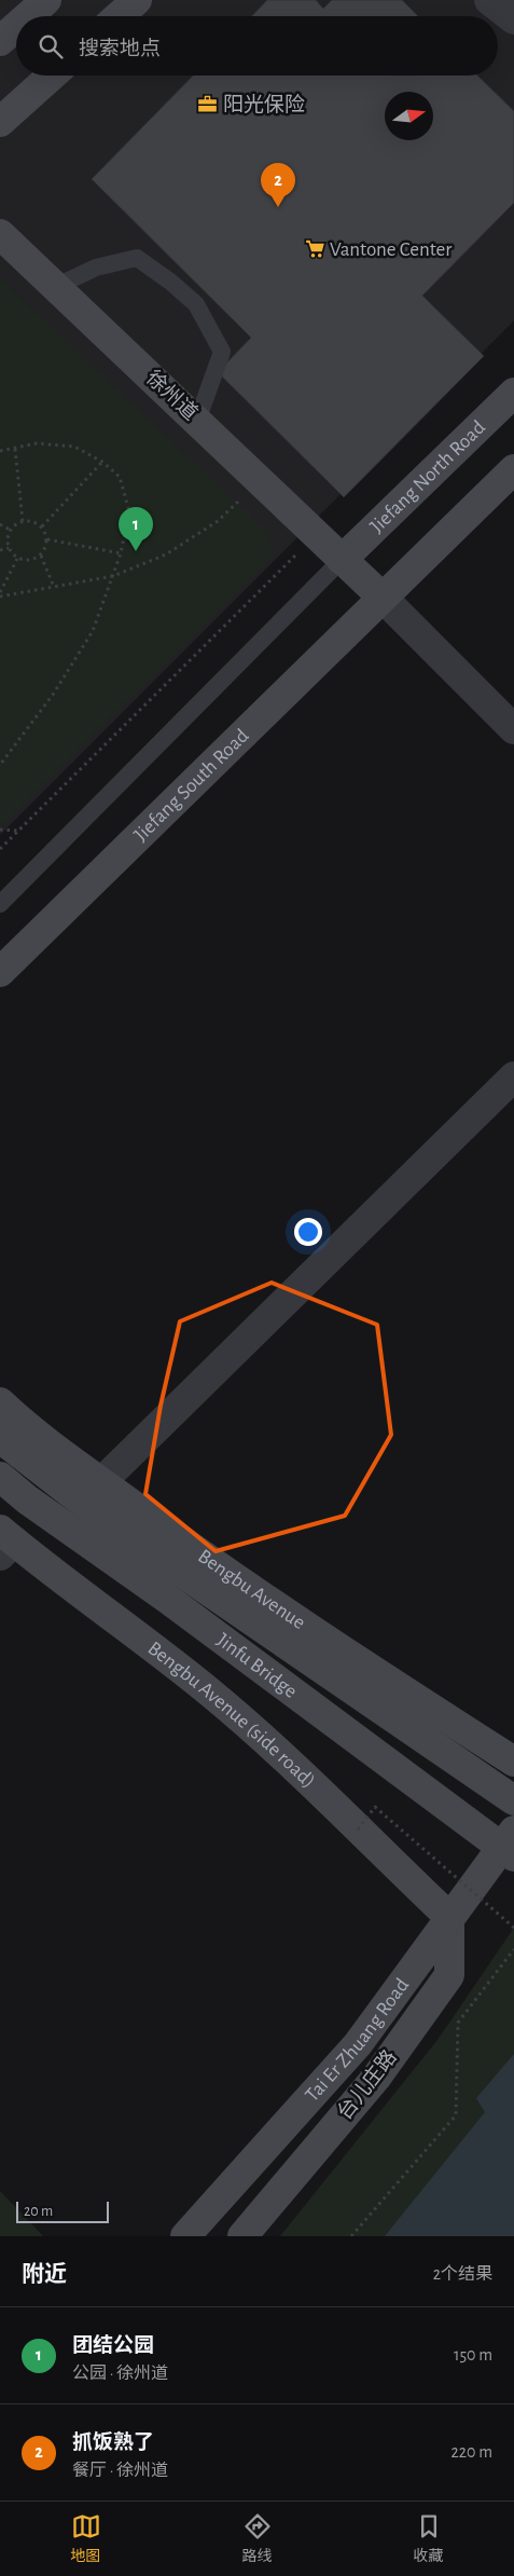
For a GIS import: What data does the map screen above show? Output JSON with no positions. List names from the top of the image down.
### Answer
{
  "streets": {
    "street": [
      "徐州道",
      "Jiefang North Road",
      "Jiefang South Road",
      "Bengbu Avenue",
      "Jinfu Bridge",
      "Bengbu Avenue (side road)",
      "Tai Er Zhuang Road",
      "台儿庄路"
    ]
  },
  "crossings": [
    ["徐州道", "Jiefang North Road"],
    ["徐州道", "Jiefang South Road"],
    ["Bengbu Avenue (side road)", "Tai Er Zhuang Road"],
    ["Bengbu Avenue (side road)", "台儿庄路"],
    ["Tai Er Zhuang Road", "台儿庄路"]
  ],
  "places": {
    "office": ["阳光保险"],
    "supermarket": ["Vantone Center"]
  },
  "scale_bar": "20 m",
  "north": "right",
  "page": {
    "search": "搜索地点",
    "pins": ["2", "1"],
    "scale": "20 m",
    "heading": ["附近", "2个结果"],
    "list": [
      {
        "mark": "1",
        "name": "团结公园",
        "note": "公园 · 徐州道",
        "value": "150 m"
      },
      {
        "mark": "2",
        "name": "抓饭熟了",
        "note": "餐厅 · 徐州道",
        "value": "220 m"
      }
    ],
    "nav": ["地图", "路线", "收藏"]
  }
}
